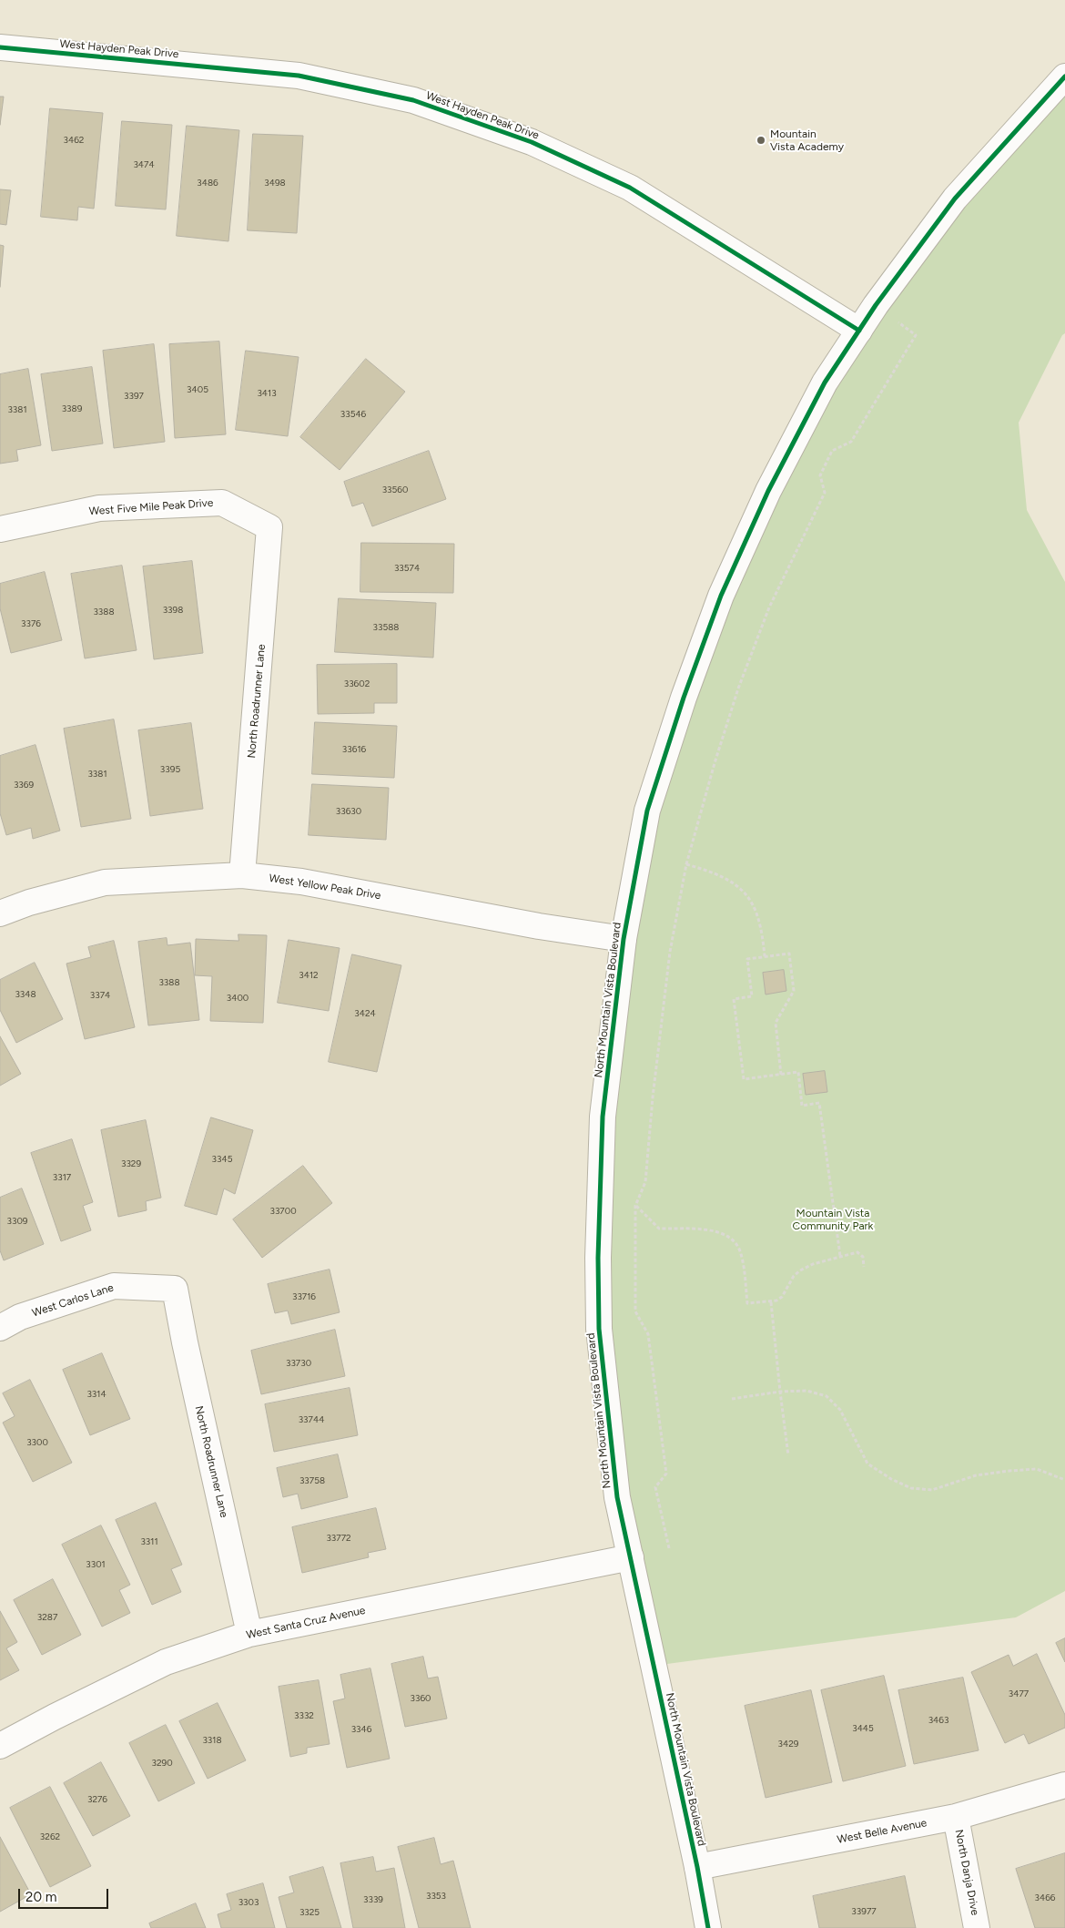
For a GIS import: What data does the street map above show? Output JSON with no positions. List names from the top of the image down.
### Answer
{
  "streets": {
    "street": [
      "West Hayden Peak Drive",
      "West Five Mile Peak Drive",
      "North Roadrunner Lane",
      "West Yellow Peak Drive",
      "North Mountain Vista Boulevard",
      "West Carlos Lane",
      "West Santa Cruz Avenue",
      "West Belle Avenue",
      "North Danja Drive"
    ]
  },
  "crossings": [
    ["West Hayden Peak Drive", "North Mountain Vista Boulevard"],
    ["West Five Mile Peak Drive", "North Roadrunner Lane"],
    ["North Roadrunner Lane", "West Yellow Peak Drive"],
    ["North Roadrunner Lane", "West Carlos Lane"],
    ["North Roadrunner Lane", "West Santa Cruz Avenue"],
    ["West Yellow Peak Drive", "North Mountain Vista Boulevard"],
    ["North Mountain Vista Boulevard", "West Santa Cruz Avenue"],
    ["North Mountain Vista Boulevard", "West Belle Avenue"],
    ["West Belle Avenue", "North Danja Drive"]
  ],
  "parks": ["Mountain Vista Community Park"],
  "places": ["Mountain Vista Academy"],
  "house_numbers": [
    "3462",
    "3474",
    "3486",
    "3498",
    "3405",
    "3413",
    "3397",
    "3389",
    "3381",
    "33546",
    "33560",
    "33574",
    "3398",
    "3388",
    "3376",
    "33588",
    "33602",
    "33616",
    "3395",
    "3381",
    "3369",
    "33630",
    "3412",
    "3388",
    "3348",
    "3374",
    "3400",
    "3424",
    "3345",
    "3329",
    "3317",
    "33700",
    "3309",
    "33716",
    "33730",
    "3314",
    "33744",
    "3300",
    "33758",
    "33772",
    "3311",
    "3301",
    "3287",
    "3477",
    "3360",
    "3332",
    "3463",
    "3445",
    "3346",
    "3318",
    "3429",
    "3290",
    "3276",
    "3262",
    "3353",
    "3466",
    "3339",
    "3303",
    "33977",
    "3325"
  ],
  "scale_bar": "20 m"
}
